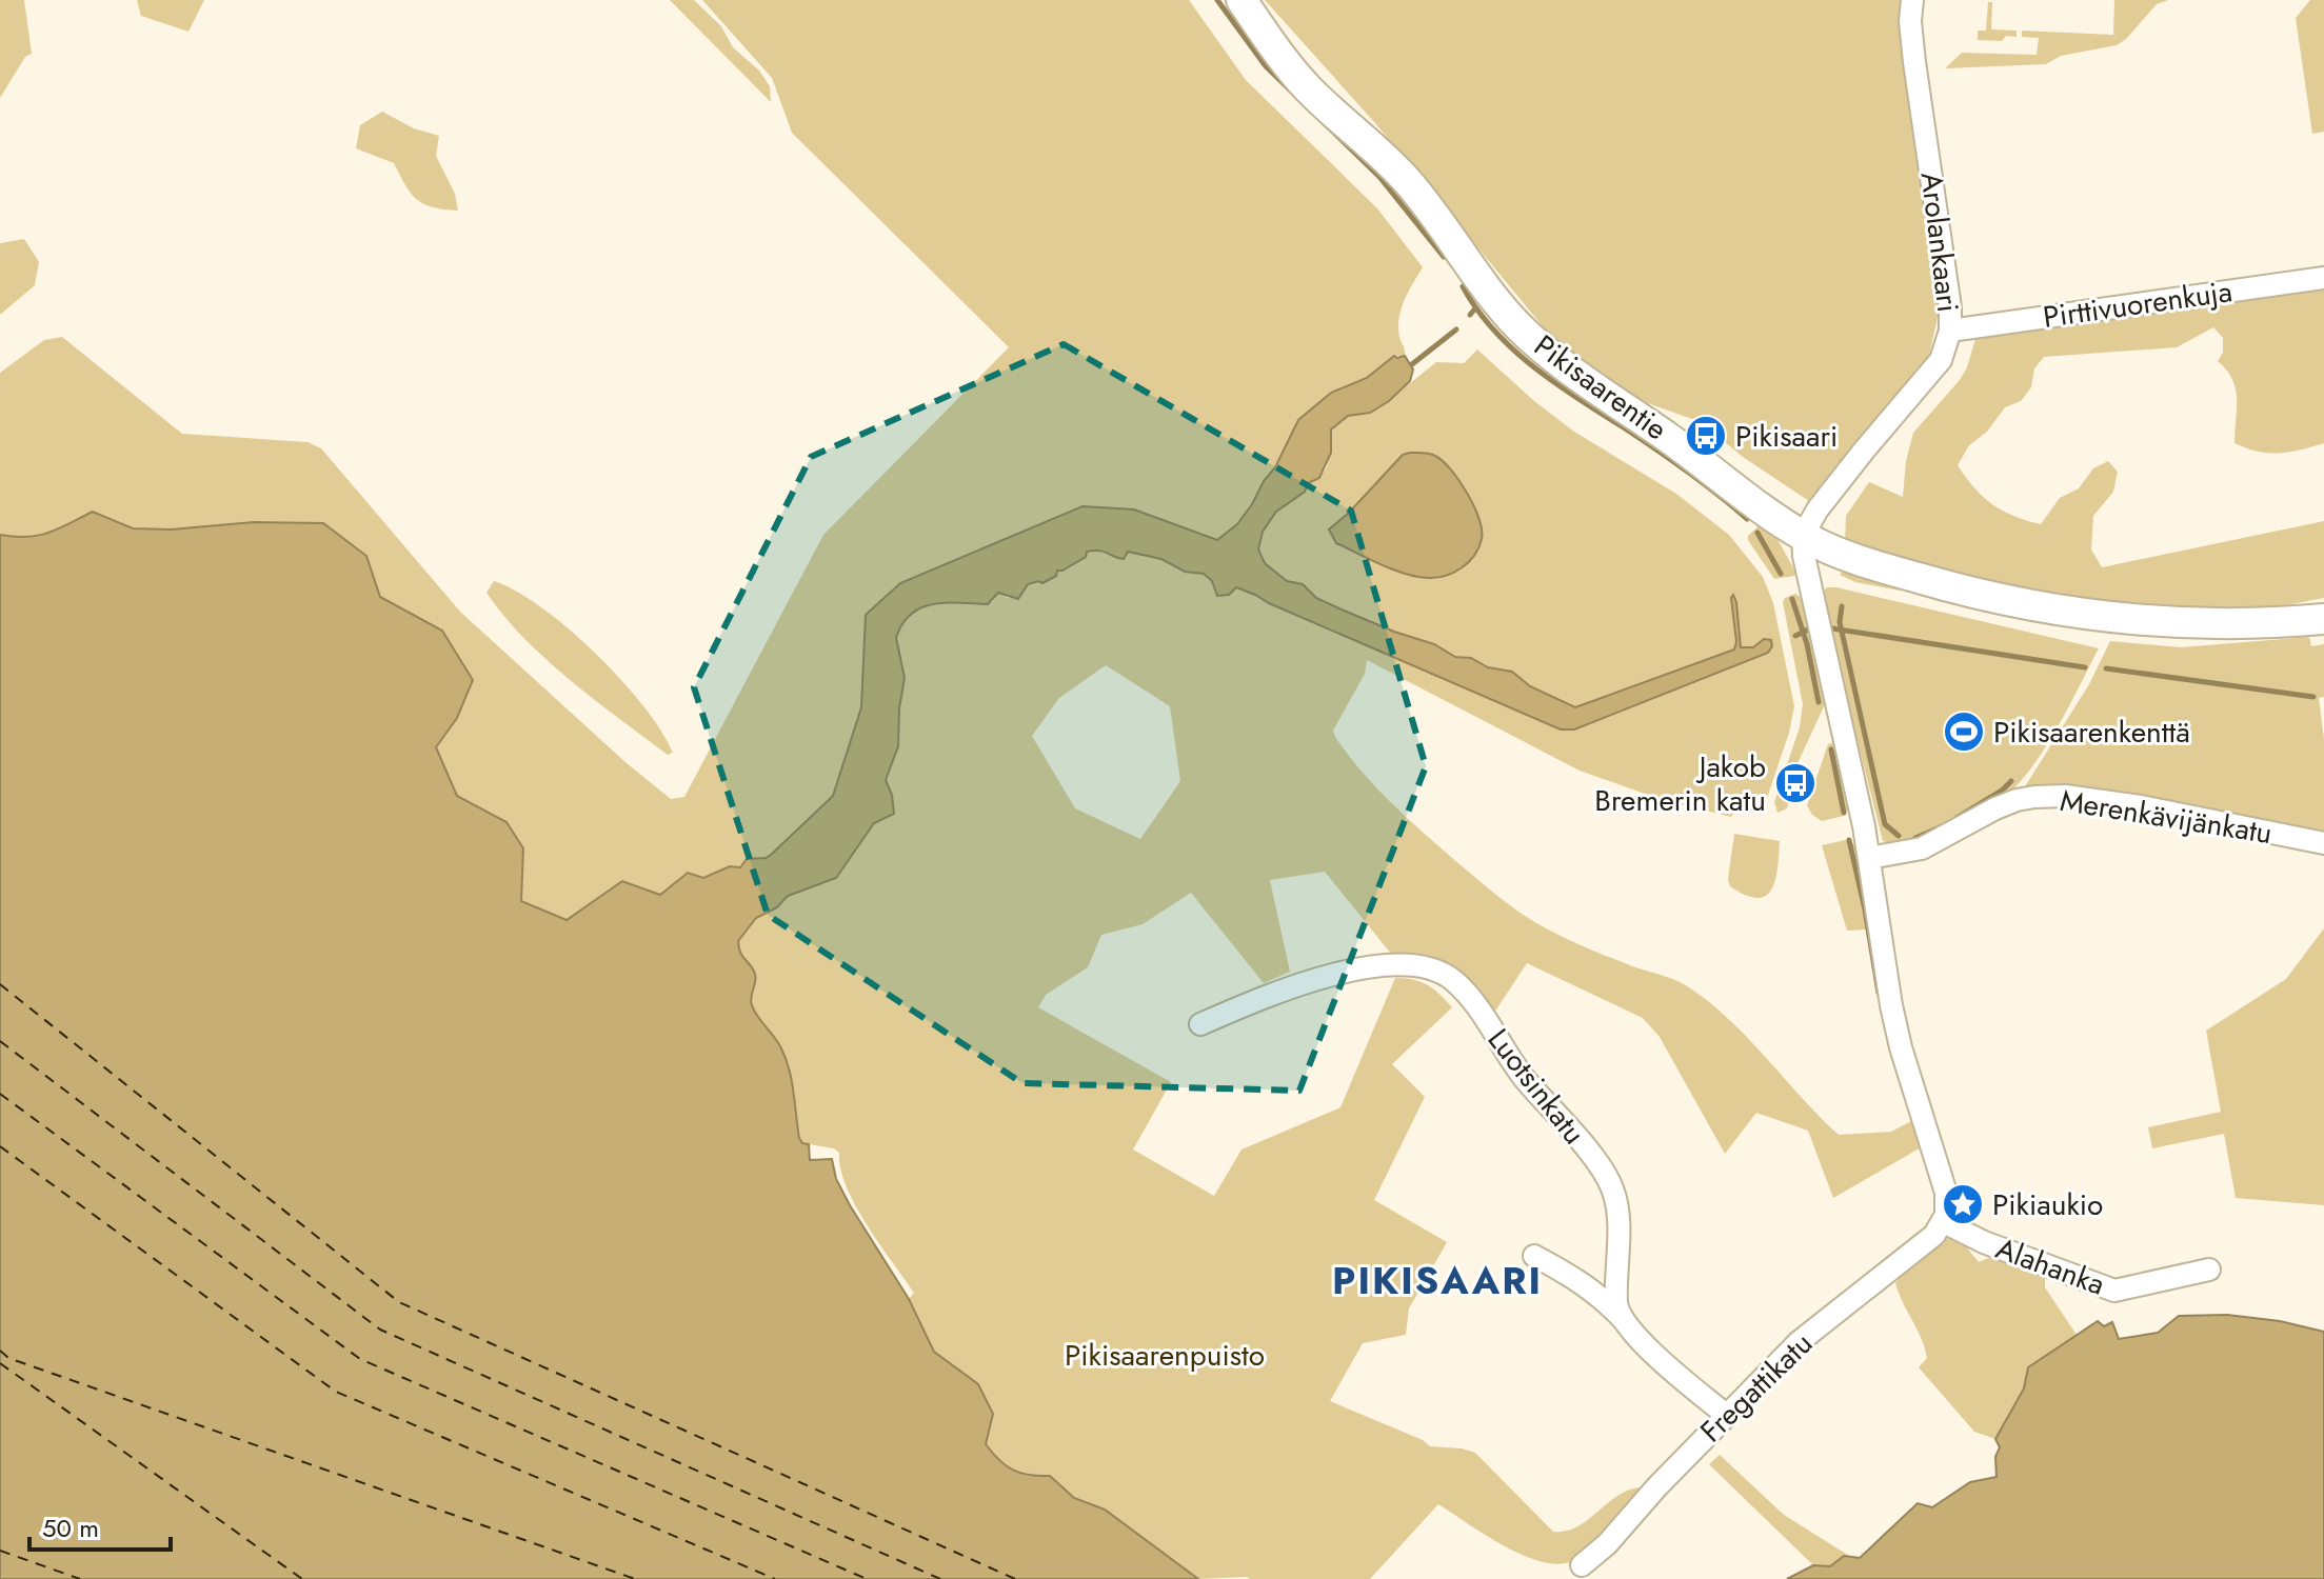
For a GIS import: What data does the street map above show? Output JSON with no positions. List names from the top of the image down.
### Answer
{
  "streets": {
    "street": [
      "Arolankaari",
      "Pirttivuorenkuja",
      "Pikisaarentie",
      "Merenkävijänkatu",
      "Luotsinkatu",
      "Alahanka",
      "Fregattikatu"
    ]
  },
  "crossings": [
    ["Arolankaari", "Pirttivuorenkuja"],
    ["Arolankaari", "Pikisaarentie"],
    ["Alahanka", "Fregattikatu"]
  ],
  "districts": ["PIKISAARI"],
  "parks": ["Pikisaarenpuisto"],
  "places": {
    "bus stop": ["Pikisaari", "Jakob Bremerin katu"],
    "sports": ["Pikisaarenkenttä"],
    "place": ["Pikiaukio"]
  },
  "scale_bar": "50 m"
}
